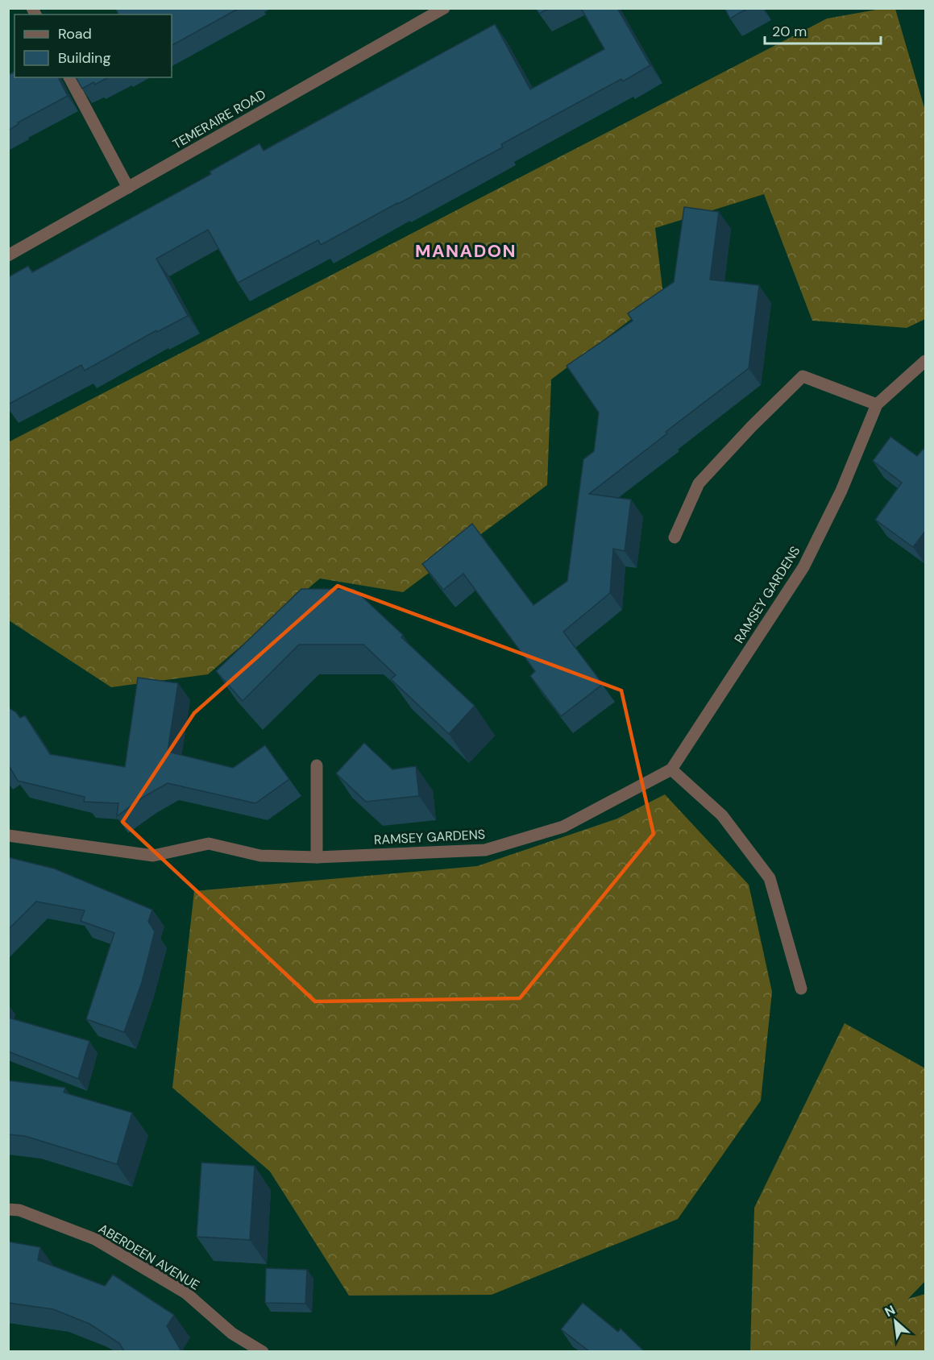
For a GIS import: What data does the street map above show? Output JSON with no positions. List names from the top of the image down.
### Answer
{
  "streets": {
    "street": ["TEMERAIRE ROAD", "RAMSEY GARDENS", "ABERDEEN AVENUE"]
  },
  "districts": ["MANADON"],
  "legend": ["Road", "Building"],
  "scale_bar": "20 m",
  "north": "top left"
}
